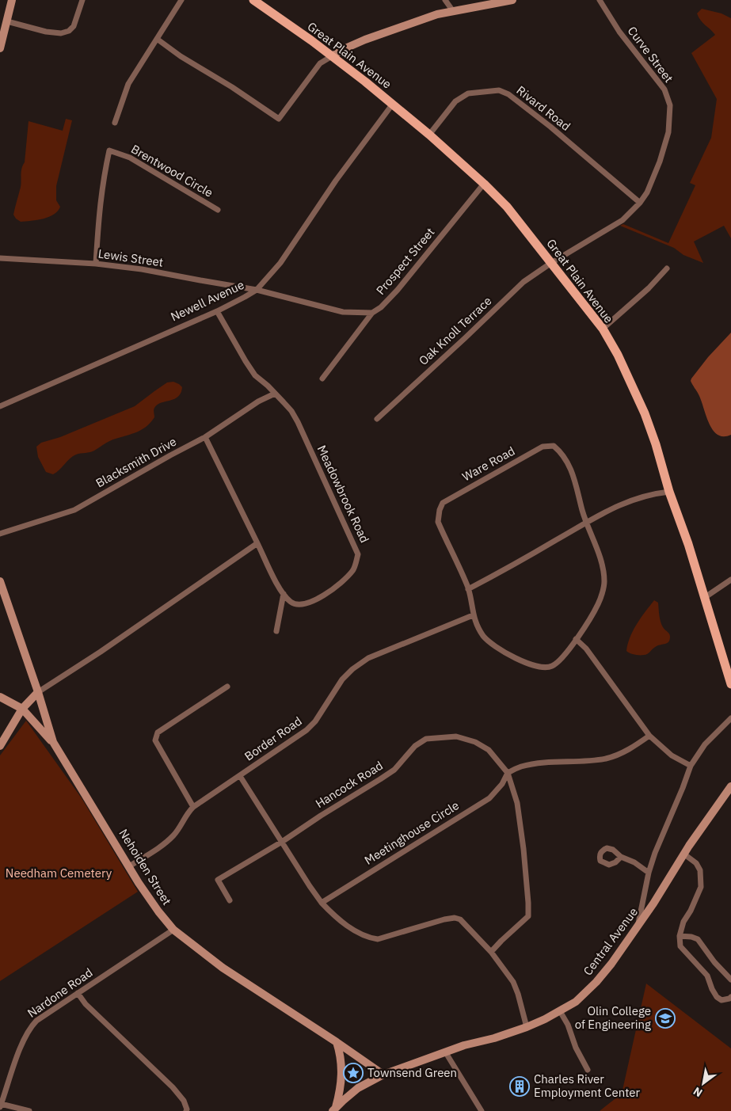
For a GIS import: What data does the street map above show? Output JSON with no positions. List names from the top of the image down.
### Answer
{
  "streets": {
    "main road": ["Great Plain Avenue"],
    "street": [
      "Curve Street",
      "Rivard Road",
      "Brentwood Circle",
      "Lewis Street",
      "Prospect Street",
      "Newell Avenue",
      "Oak Knoll Terrace",
      "Blacksmith Drive",
      "Ware Road",
      "Meadowbrook Road",
      "Border Road",
      "Hancock Road",
      "Meetinghouse Circle",
      "Nehoiden Street",
      "Central Avenue",
      "Nardone Road"
    ]
  },
  "crossings": [
    ["Curve Street", "Great Plain Avenue"],
    ["Curve Street", "Rivard Road"],
    ["Curve Street", "Oak Knoll Terrace"],
    ["Great Plain Avenue", "Rivard Road"],
    ["Great Plain Avenue", "Prospect Street"],
    ["Great Plain Avenue", "Newell Avenue"],
    ["Great Plain Avenue", "Oak Knoll Terrace"],
    ["Brentwood Circle", "Lewis Street"],
    ["Lewis Street", "Newell Avenue"],
    ["Newell Avenue", "Meadowbrook Road"],
    ["Blacksmith Drive", "Meadowbrook Road"],
    ["Border Road", "Nehoiden Street"],
    ["Hancock Road", "Meetinghouse Circle"],
    ["Nehoiden Street", "Central Avenue"],
    ["Nehoiden Street", "Nardone Road"]
  ],
  "parks": ["Needham Cemetery"],
  "places": {
    "school or university": ["Olin College of Engineering"],
    "place": ["Townsend Green"],
    "building": ["Charles River Employment Center"]
  },
  "north": "bottom left"
}
